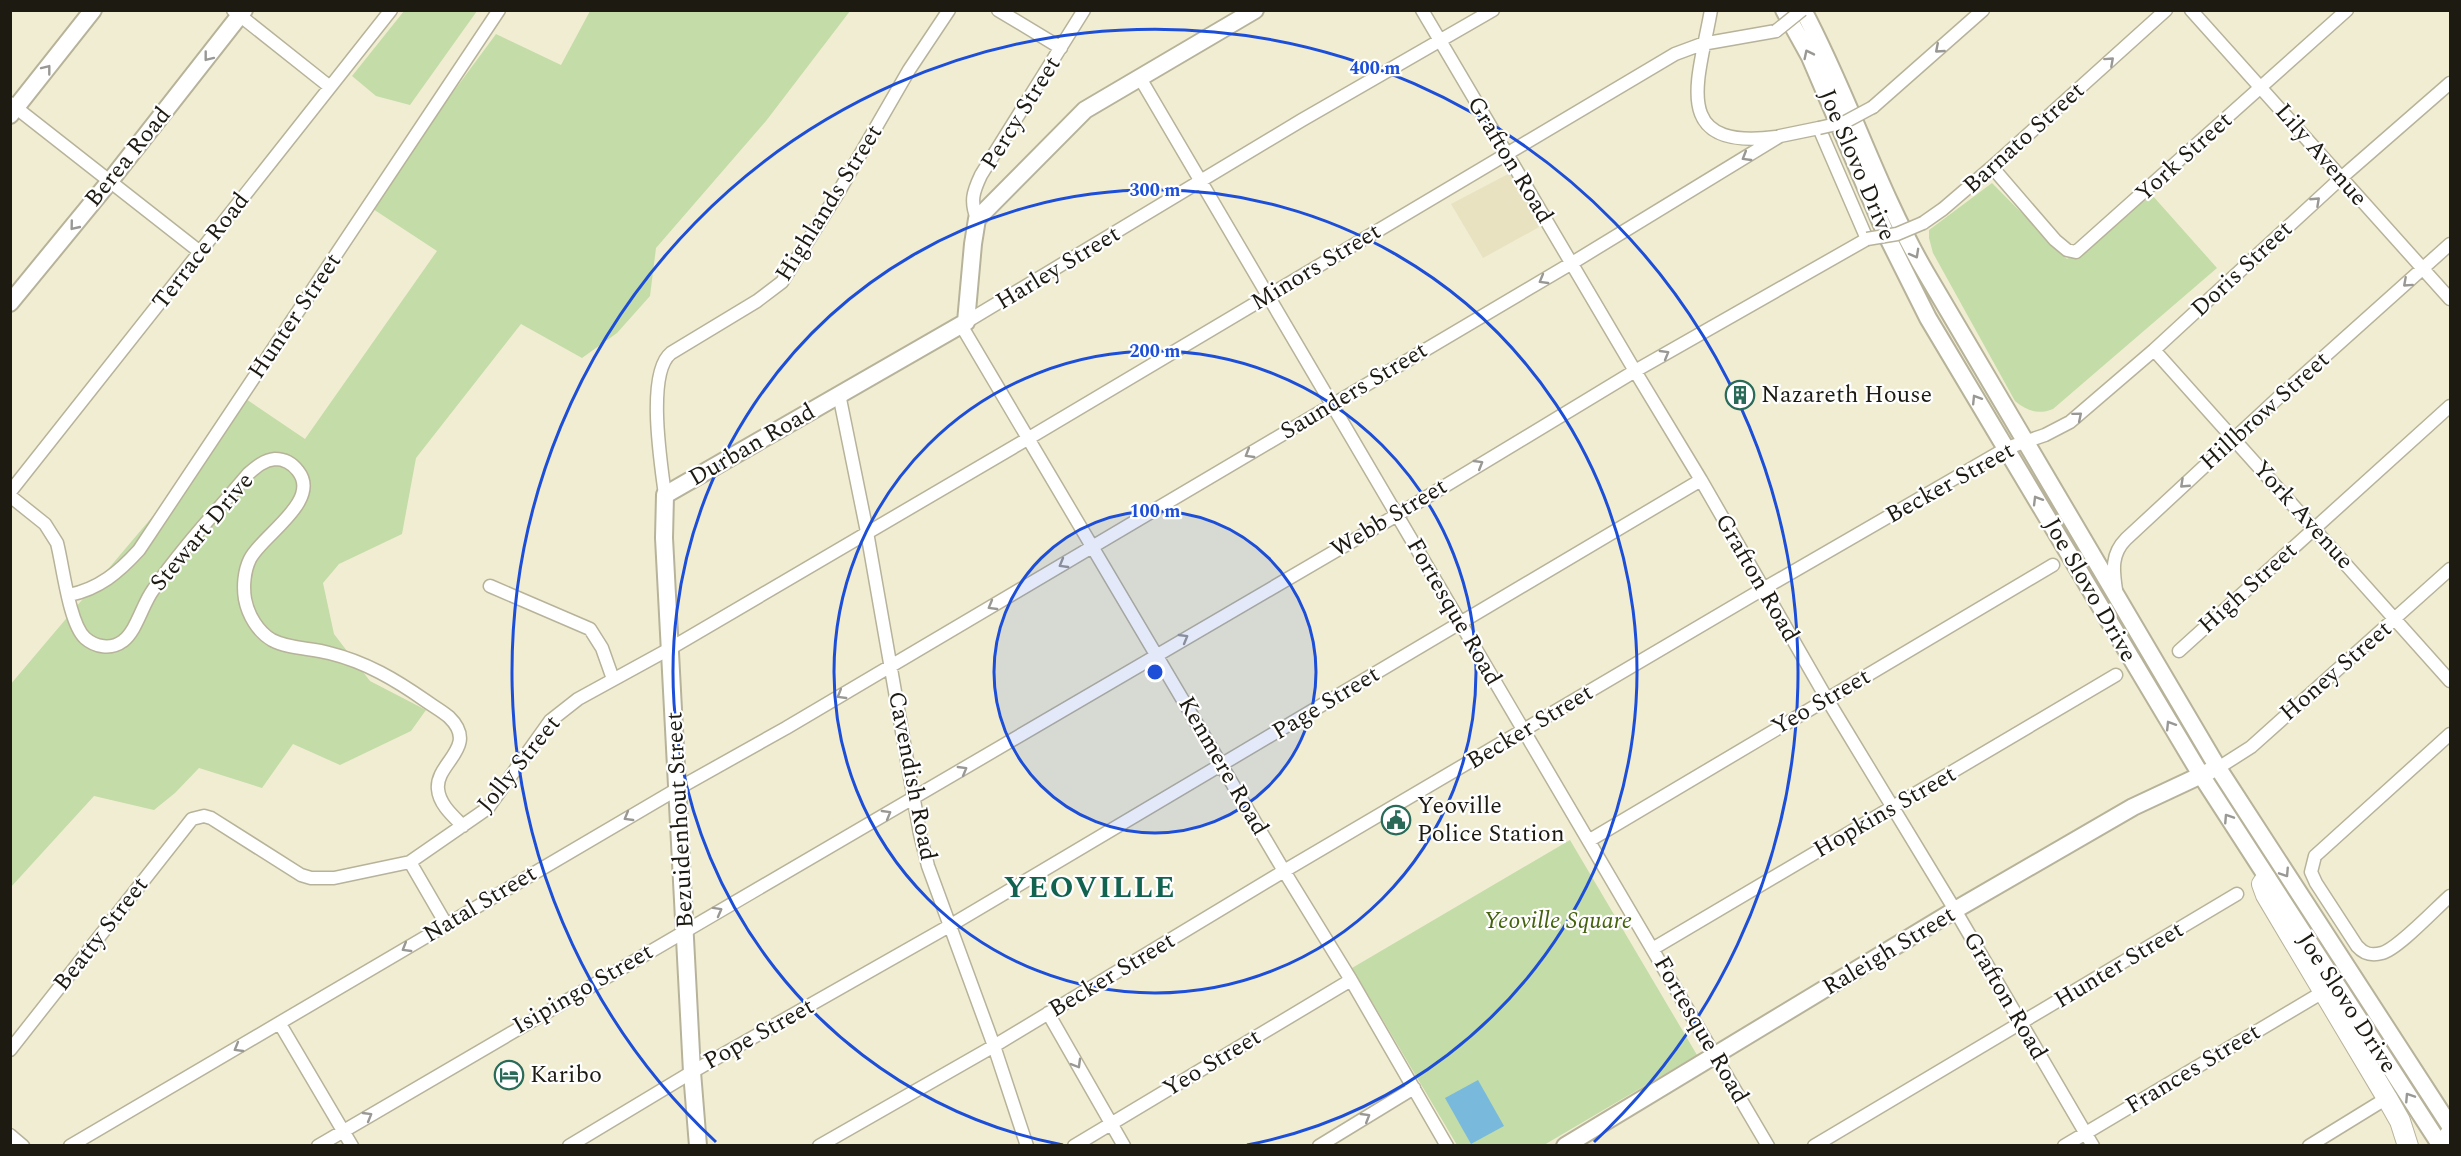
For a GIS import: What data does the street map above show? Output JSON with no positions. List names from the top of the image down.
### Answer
{
  "streets": {
    "main road": [
      "Berea Road",
      "Joe Slovo Drive",
      "Harley Street",
      "Durban Road",
      "Bezuidenhout Street",
      "Raleigh Street"
    ],
    "street": [
      "Percy Street",
      "Barnato Street",
      "Lily Avenue",
      "York Street",
      "Grafton Road",
      "Highlands Street",
      "Terrace Road",
      "Minors Street",
      "Doris Street",
      "Hunter Street",
      "Saunders Street",
      "Hillbrow Street",
      "Becker Street",
      "York Avenue",
      "Webb Street",
      "Stewart Drive",
      "High Street",
      "Fortesque Road",
      "Honey Street",
      "Yeo Street",
      "Page Street",
      "Jolly Street",
      "Kenmere Road",
      "Cavendish Road",
      "Hopkins Street",
      "Natal Street",
      "Beatty Street",
      "Isipingo Street",
      "Pope Street",
      "Frances Street"
    ]
  },
  "crossings": [
    ["Barnato Street", "York Street"],
    ["Barnato Street", "Webb Street"],
    ["Lily Avenue", "York Street"],
    ["Lily Avenue", "Doris Street"],
    ["Lily Avenue", "Hillbrow Street"],
    ["Grafton Road", "Minors Street"],
    ["Grafton Road", "Harley Street"],
    ["Grafton Road", "Hunter Street"],
    ["Grafton Road", "Saunders Street"],
    ["Grafton Road", "Becker Street"],
    ["Grafton Road", "Webb Street"],
    ["Grafton Road", "Yeo Street"],
    ["Grafton Road", "Page Street"],
    ["Grafton Road", "Hopkins Street"],
    ["Grafton Road", "Raleigh Street"],
    ["Grafton Road", "Frances Street"],
    ["Joe Slovo Drive", "Minors Street"],
    ["Joe Slovo Drive", "Doris Street"],
    ["Joe Slovo Drive", "Hillbrow Street"],
    ["Joe Slovo Drive", "Becker Street"],
    ["Joe Slovo Drive", "Honey Street"],
    ["Joe Slovo Drive", "Raleigh Street"],
    ["Highlands Street", "Durban Road"],
    ["Highlands Street", "Bezuidenhout Street"],
    ["Minors Street", "Fortesque Road"],
    ["Minors Street", "Jolly Street"],
    ["Minors Street", "Kenmere Road"],
    ["Minors Street", "Cavendish Road"],
    ["Harley Street", "Durban Road"],
    ["Harley Street", "Fortesque Road"],
    ["Harley Street", "Kenmere Road"],
    ["Harley Street", "Cavendish Road"],
    ["Doris Street", "Becker Street"],
    ["Doris Street", "York Avenue"],
    ["Hunter Street", "Stewart Drive"],
    ["Saunders Street", "Fortesque Road"],
    ["Saunders Street", "Kenmere Road"],
    ["Saunders Street", "Cavendish Road"],
    ["Saunders Street", "Natal Street"],
    ["Hillbrow Street", "York Avenue"],
    ["Durban Road", "Cavendish Road"],
    ["Durban Road", "Bezuidenhout Street"],
    ["Becker Street", "Fortesque Road"],
    ["Becker Street", "Kenmere Road"],
    ["Becker Street", "Cavendish Road"],
    ["York Avenue", "High Street"],
    ["York Avenue", "Honey Street"],
    ["Webb Street", "Fortesque Road"],
    ["Webb Street", "Kenmere Road"],
    ["Webb Street", "Cavendish Road"],
    ["Webb Street", "Isipingo Street"],
    ["Stewart Drive", "Jolly Street"],
    ["Fortesque Road", "Yeo Street"],
    ["Fortesque Road", "Page Street"],
    ["Fortesque Road", "Hopkins Street"],
    ["Fortesque Road", "Raleigh Street"],
    ["Honey Street", "Raleigh Street"],
    ["Yeo Street", "Kenmere Road"],
    ["Page Street", "Kenmere Road"],
    ["Page Street", "Cavendish Road"],
    ["Page Street", "Pope Street"],
    ["Jolly Street", "Cavendish Road"],
    ["Jolly Street", "Bezuidenhout Street"],
    ["Jolly Street", "Beatty Street"],
    ["Cavendish Road", "Natal Street"],
    ["Cavendish Road", "Isipingo Street"],
    ["Cavendish Road", "Pope Street"],
    ["Bezuidenhout Street", "Natal Street"],
    ["Bezuidenhout Street", "Isipingo Street"],
    ["Bezuidenhout Street", "Pope Street"]
  ],
  "one_way": [
    "Barnato Street",
    "Doris Street",
    "Saunders Street",
    "Hillbrow Street",
    "Webb Street",
    "Natal Street",
    "Isipingo Street"
  ],
  "districts": ["YEOVILLE"],
  "parks": ["Yeoville Square"],
  "places": {
    "building": ["Nazareth House"],
    "public building": ["Yeoville Police Station"],
    "hotel": ["Karibo"]
  },
  "rings": [
    "400 m",
    "300 m",
    "200 m",
    "100 m"
  ]
}
